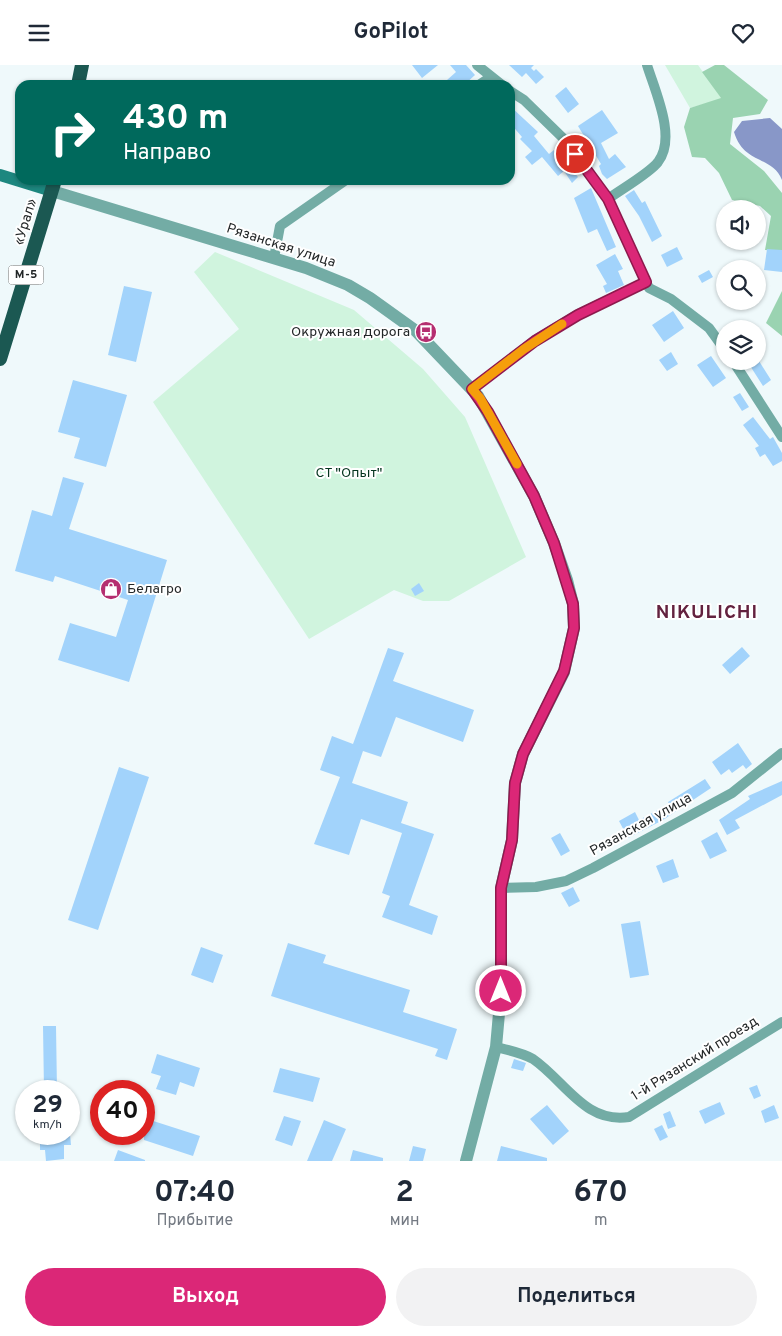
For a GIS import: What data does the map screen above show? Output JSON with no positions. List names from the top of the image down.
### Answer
{
  "streets": {
    "highway": ["«Урал»", "М-5"],
    "street": ["Рязанская улица", "1-й Рязанский проезд"]
  },
  "crossings": [
    ["«Урал»", "Рязанская улица"],
    ["Рязанская улица", "1-й Рязанский проезд"]
  ],
  "districts": ["NIKULICHI"],
  "parks": ["СТ \"Опыт\""],
  "places": {
    "bus stop": ["Окружная дорога"],
    "shop": ["Белагро"]
  },
  "page": {
    "header": "GoPilot",
    "turn": ["430 m", "Направо"],
    "speed": "29 km/h",
    "limit": "40",
    "eta": [
      "07:40",
      "Прибытие",
      "2",
      "мин",
      "670",
      "m"
    ],
    "buttons": ["Выход", "Поделиться"]
  }
}
